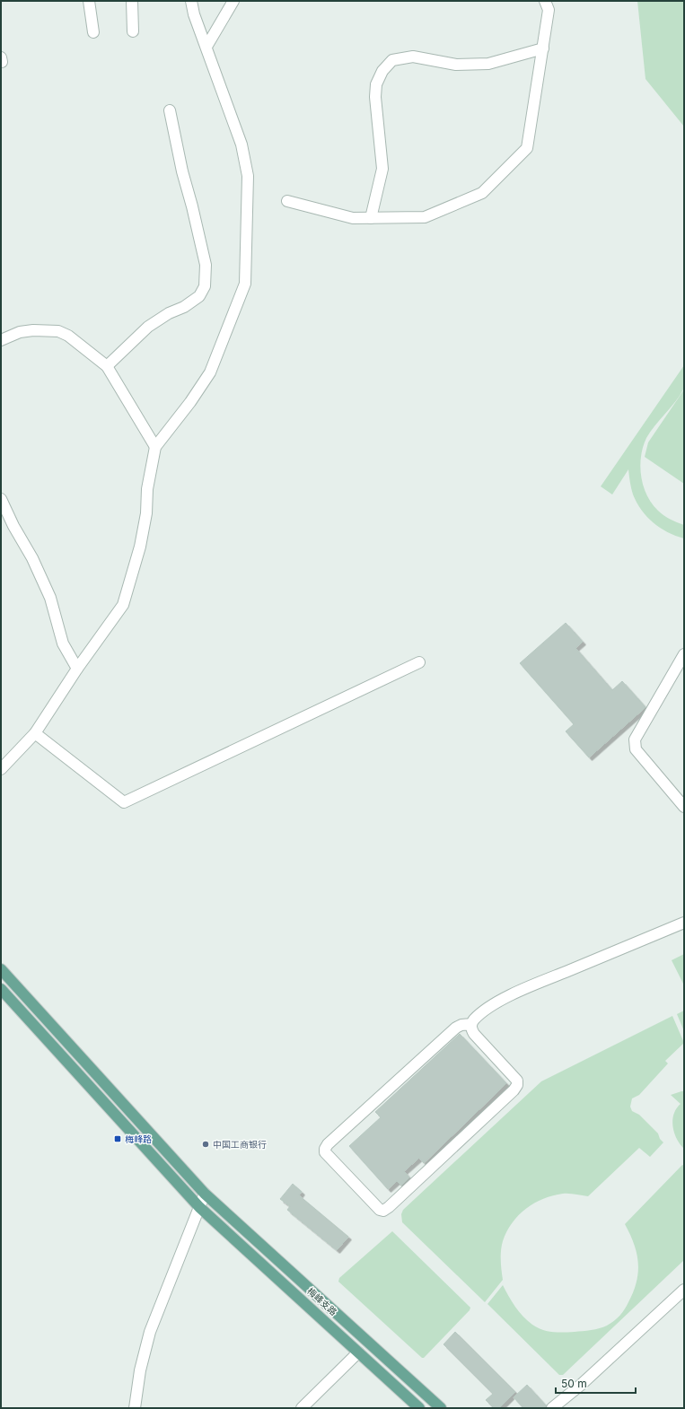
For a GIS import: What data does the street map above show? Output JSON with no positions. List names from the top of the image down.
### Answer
{
  "streets": {
    "main road": ["梅峰支路"]
  },
  "places": {
    "transit": ["梅峰路"],
    "other": ["中国工商银行"]
  },
  "scale_bar": "50 m"
}
